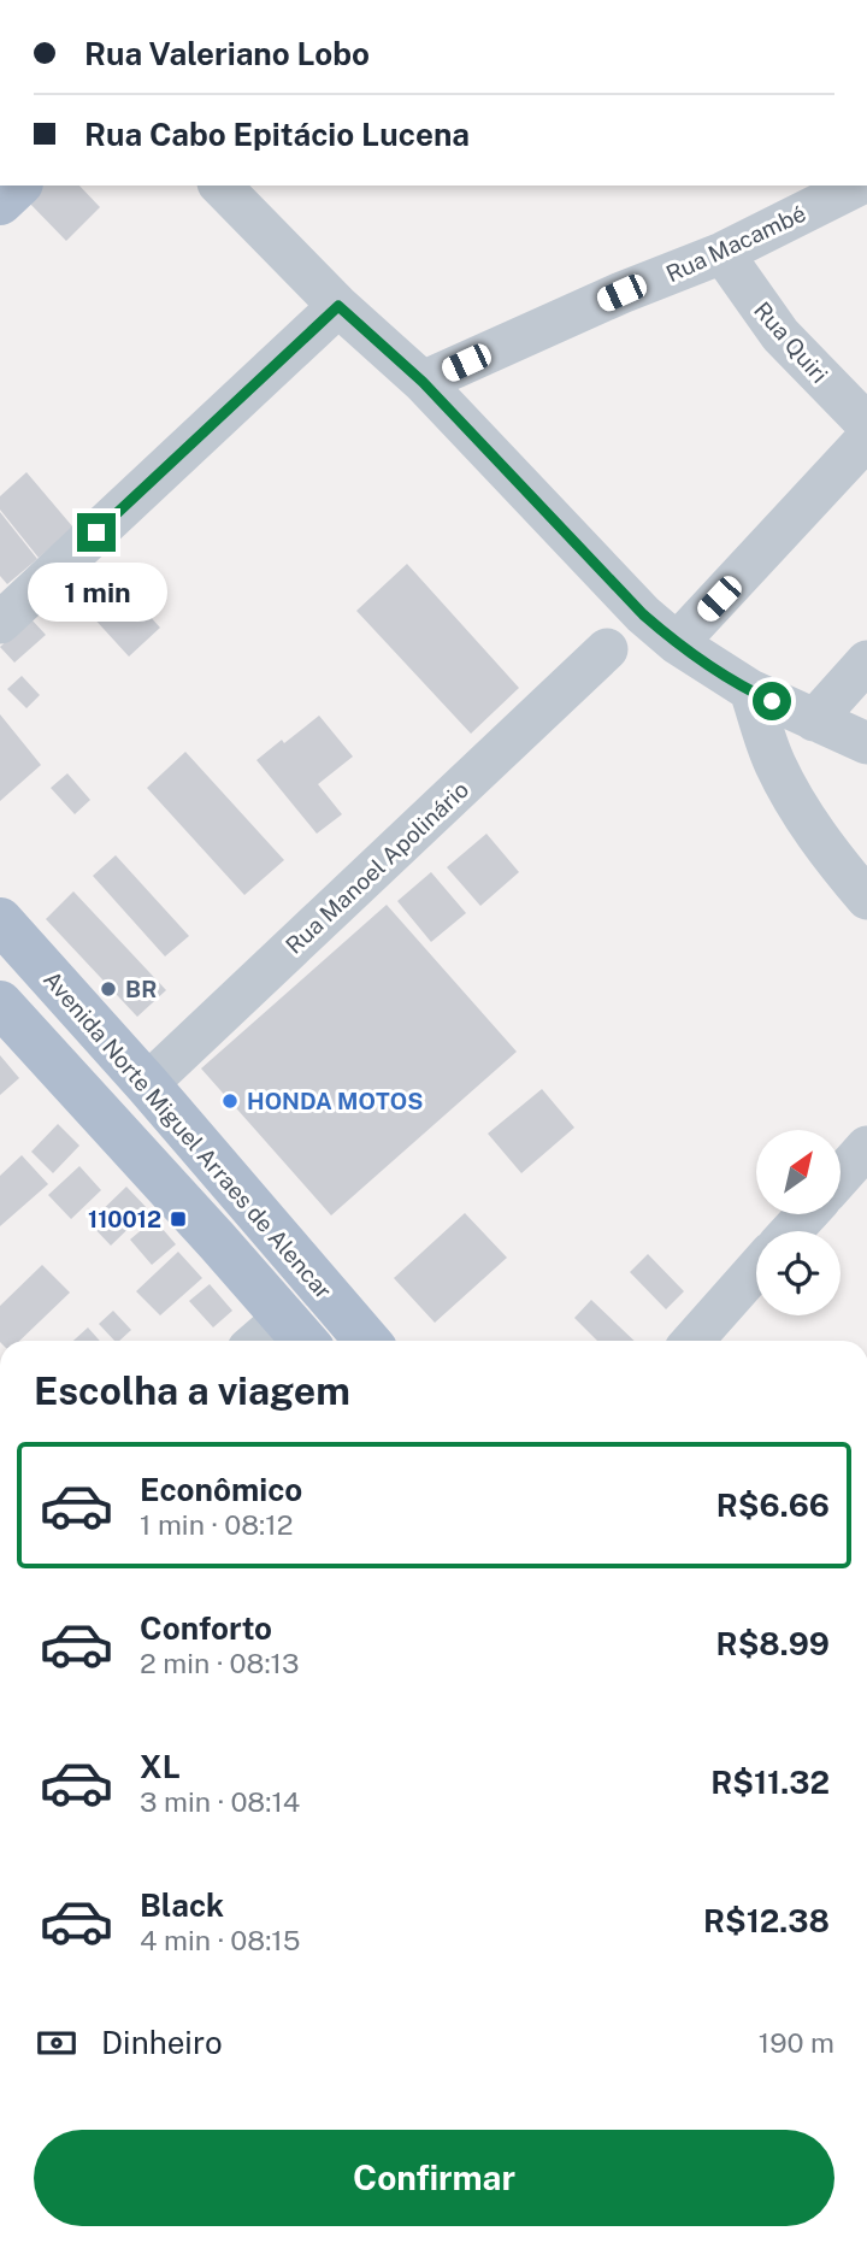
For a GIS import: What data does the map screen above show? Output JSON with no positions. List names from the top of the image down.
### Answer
{
  "streets": {
    "main road": ["Avenida Norte Miguel Arraes de Alencar"],
    "street": ["Rua Macambé", "Rua Quiri", "Rua Manoel Apolinário"]
  },
  "crossings": [
    ["Rua Macambé", "Rua Quiri"],
    ["Rua Manoel Apolinário", "Avenida Norte Miguel Arraes de Alencar"]
  ],
  "places": {
    "other": ["BR", "HONDA MOTOS"],
    "transit": ["110012"]
  },
  "north": "top right",
  "page": {
    "banner": ["Rua Valeriano Lobo", "Rua Cabo Epitácio Lucena"],
    "bubble": "1 min",
    "heading": "Escolha a viagem",
    "list": [
      {
        "name": "Econômico",
        "note": "1 min · 08:12",
        "value": "R$6.66"
      },
      {
        "name": "Conforto",
        "note": "2 min · 08:13",
        "value": "R$8.99"
      },
      {
        "name": "XL",
        "note": "3 min · 08:14",
        "value": "R$11.32"
      },
      {
        "name": "Black",
        "note": "4 min · 08:15",
        "value": "R$12.38"
      }
    ],
    "pay": ["Dinheiro", "190 m"],
    "buttons": "Confirmar"
  }
}
